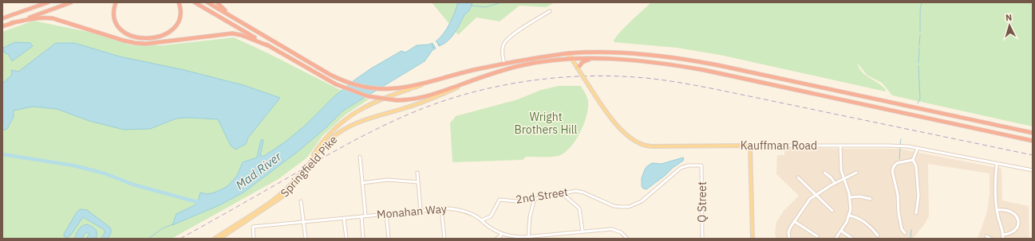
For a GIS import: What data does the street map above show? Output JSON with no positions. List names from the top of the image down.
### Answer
{
  "streets": {
    "main road": ["Kauffman Road", "Springfield Pike"],
    "street": ["2nd Street", "Q Street", "Monahan Way"]
  },
  "crossings": [
    ["2nd Street", "Q Street"],
    ["2nd Street", "Monahan Way"]
  ],
  "water": ["Mad River"],
  "parks": ["Wright Brothers Hill"],
  "north": "top"
}
